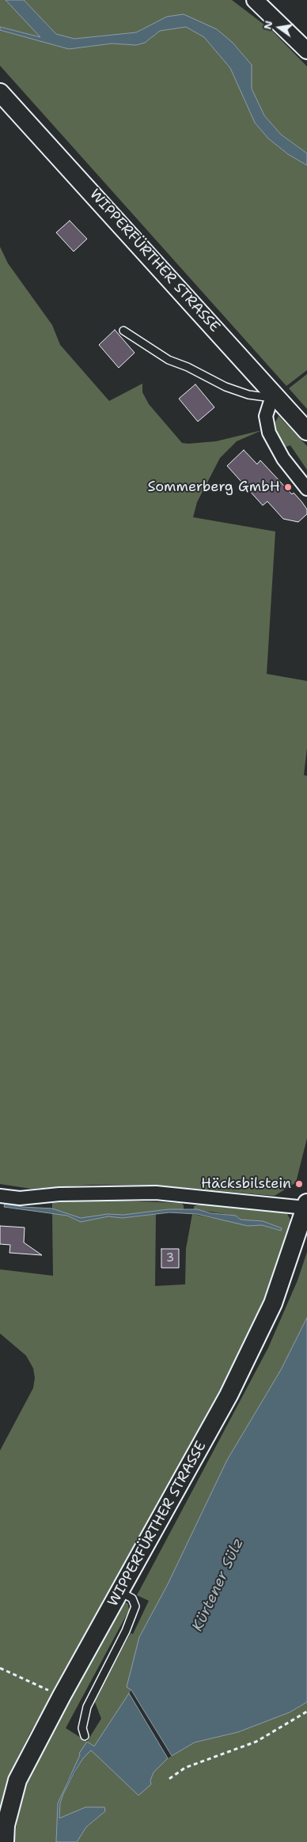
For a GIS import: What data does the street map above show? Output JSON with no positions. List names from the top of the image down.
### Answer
{
  "streets": {
    "main road": ["WIPPERFÜRTHER STRASSE"]
  },
  "water": ["Kürtener Sülz"],
  "places": ["Sommerberg GmbH", "Häcksbilstein"],
  "house_numbers": ["3"],
  "north": "left"
}
